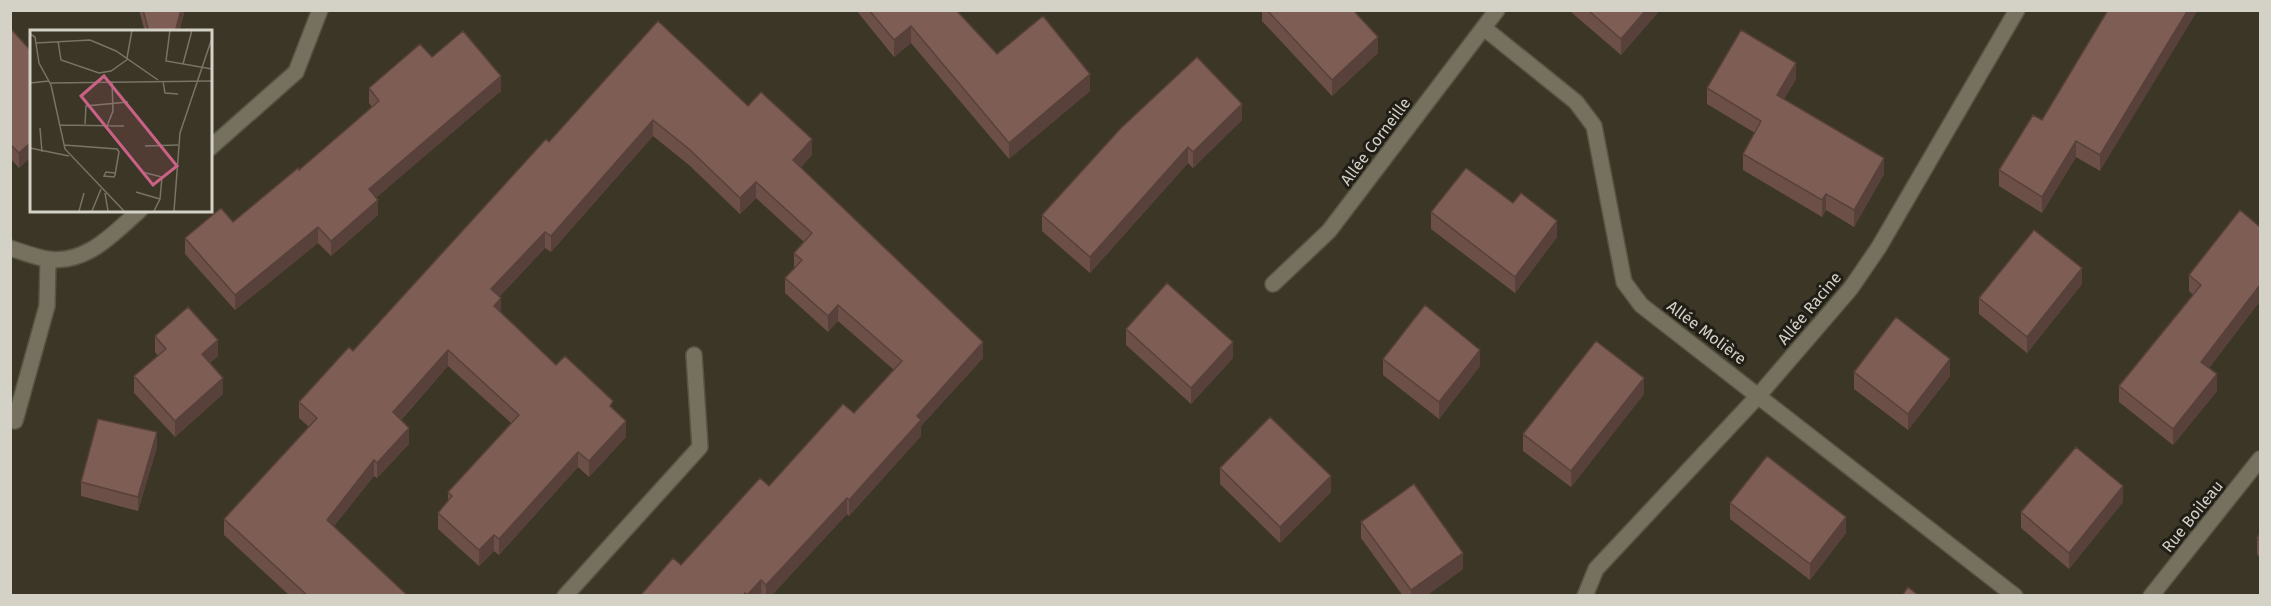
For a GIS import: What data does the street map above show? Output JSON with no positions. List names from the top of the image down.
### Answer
{
  "streets": {
    "street": [
      "Allée Corneille",
      "Allée Racine",
      "Allée Molière",
      "Rue Boileau"
    ]
  },
  "crossings": [
    ["Allée Corneille", "Allée Molière"],
    ["Allée Racine", "Allée Molière"]
  ]
}
